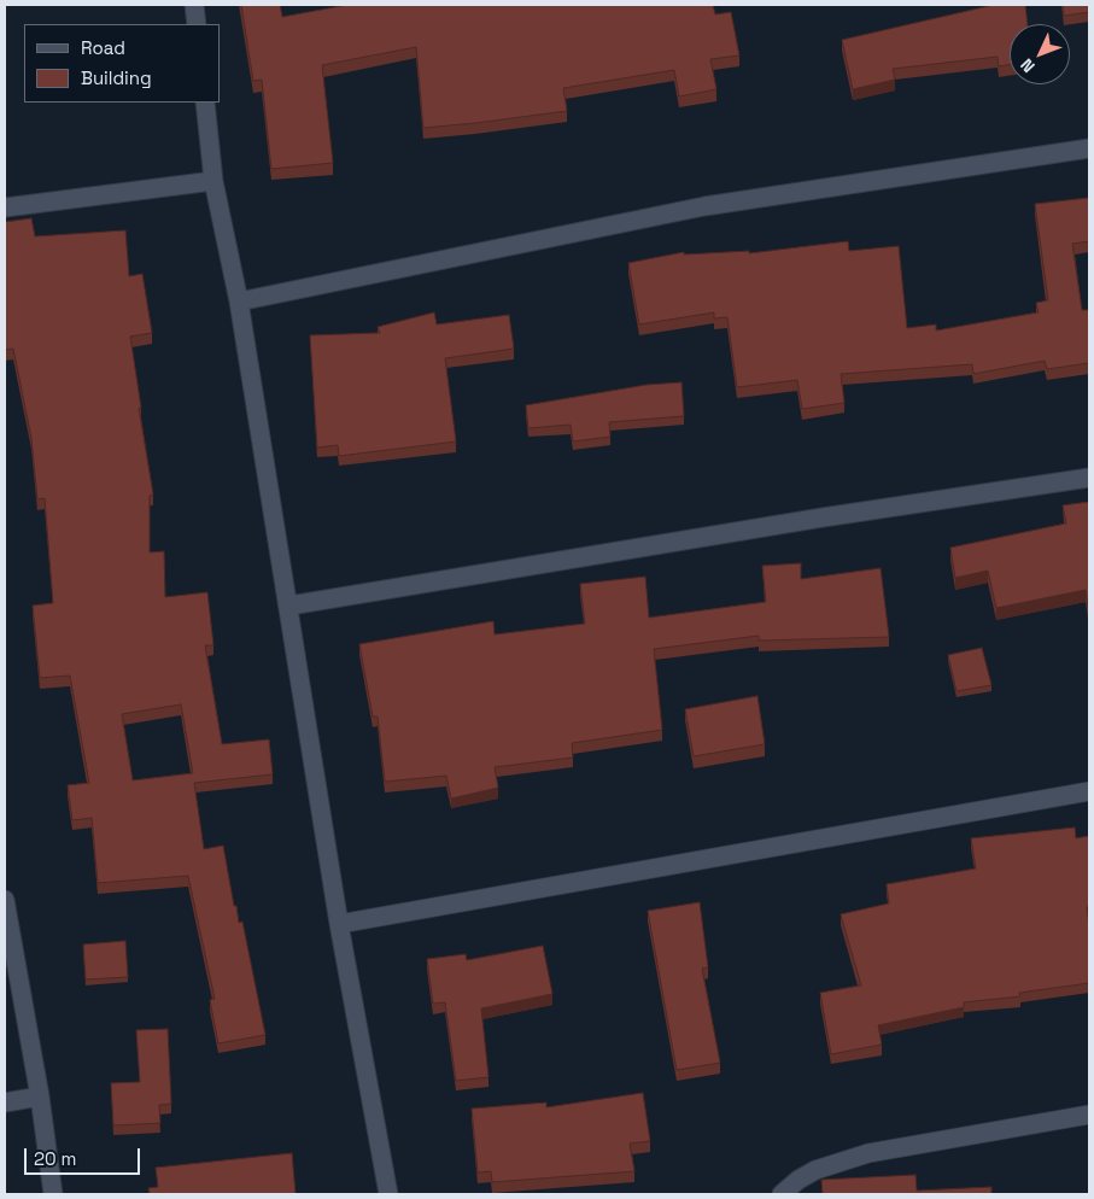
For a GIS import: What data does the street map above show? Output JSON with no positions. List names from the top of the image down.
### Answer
{
  "legend": ["Road", "Building"],
  "scale_bar": "20 m",
  "north": "bottom left"
}
